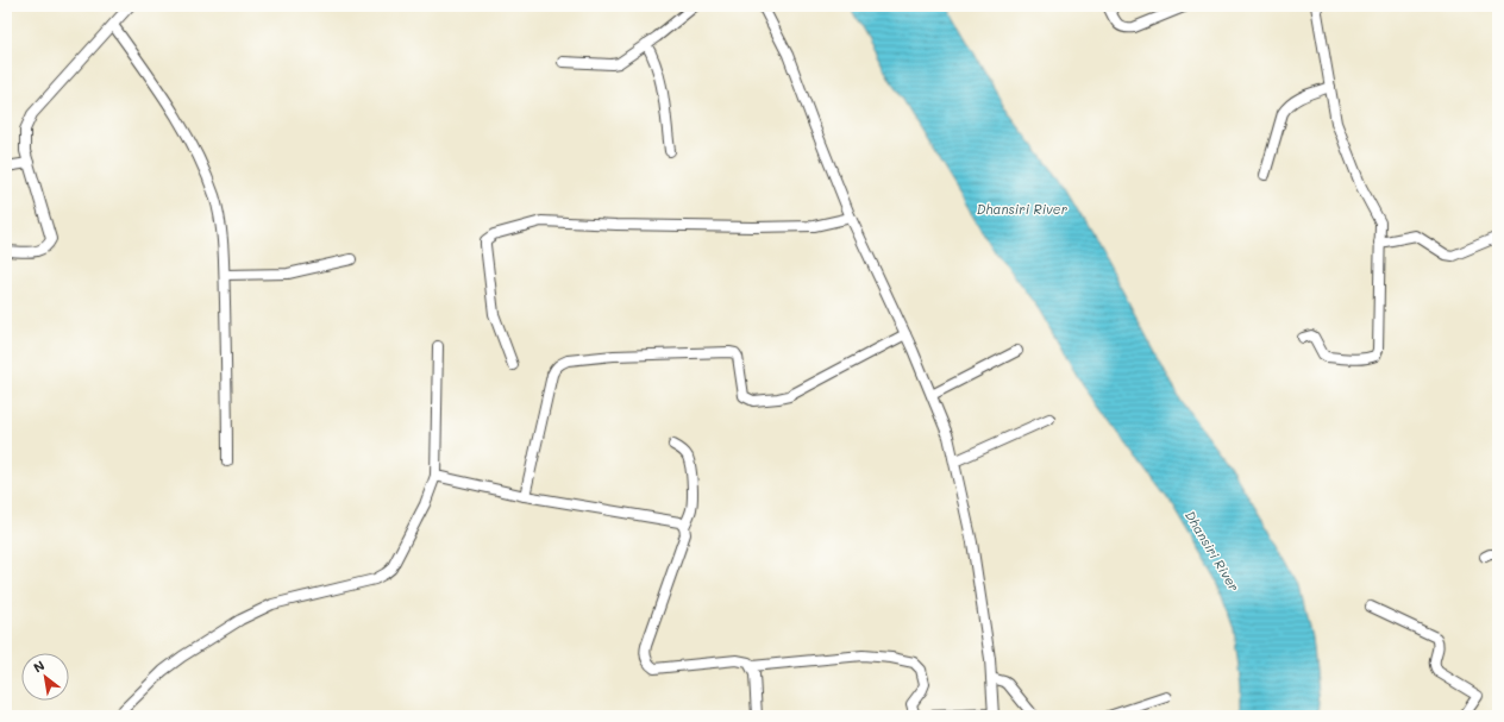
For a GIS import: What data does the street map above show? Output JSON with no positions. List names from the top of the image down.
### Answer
{
  "water": ["Dhansiri River"],
  "north": "top left"
}
